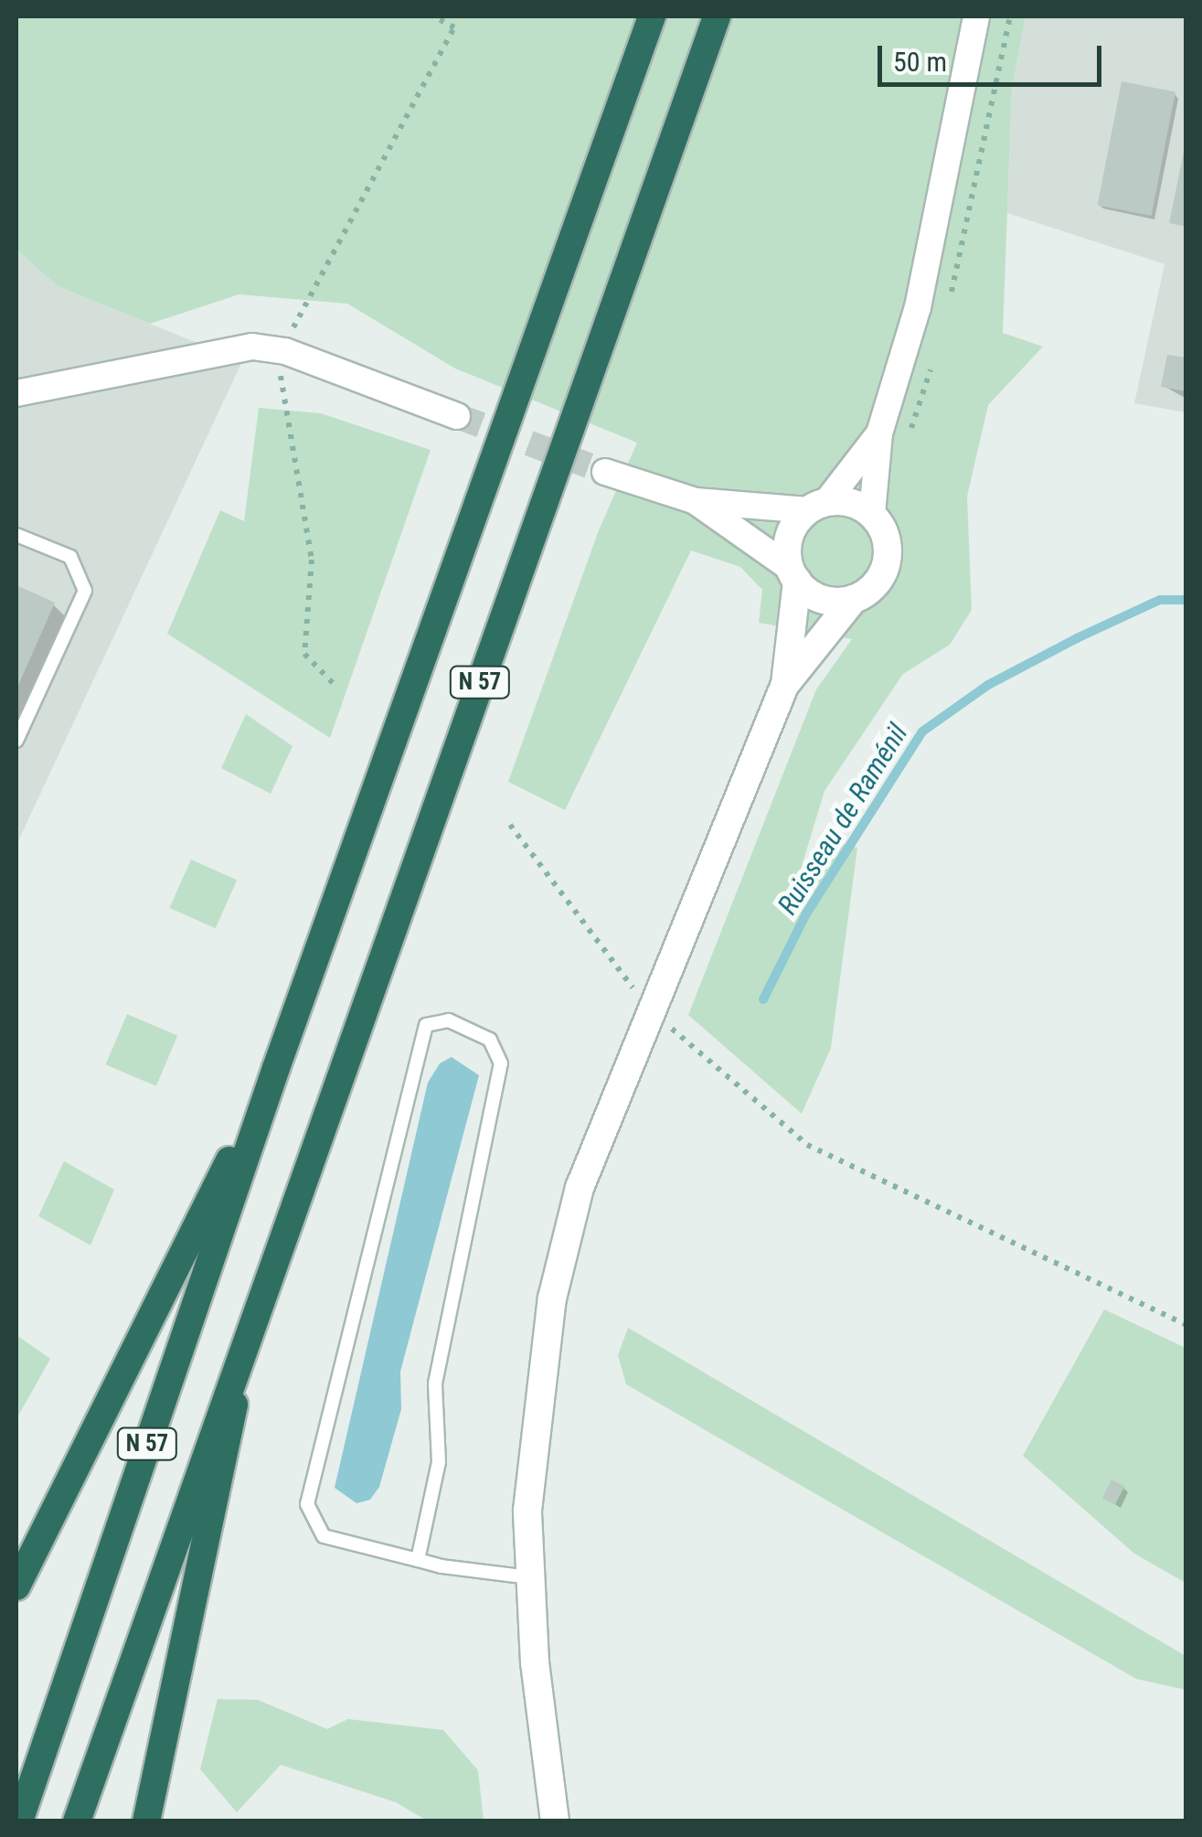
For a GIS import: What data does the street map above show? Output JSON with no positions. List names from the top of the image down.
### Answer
{
  "streets": {
    "highway": ["N 57"]
  },
  "water": ["Ruisseau de Raménil"],
  "scale_bar": "50 m"
}
